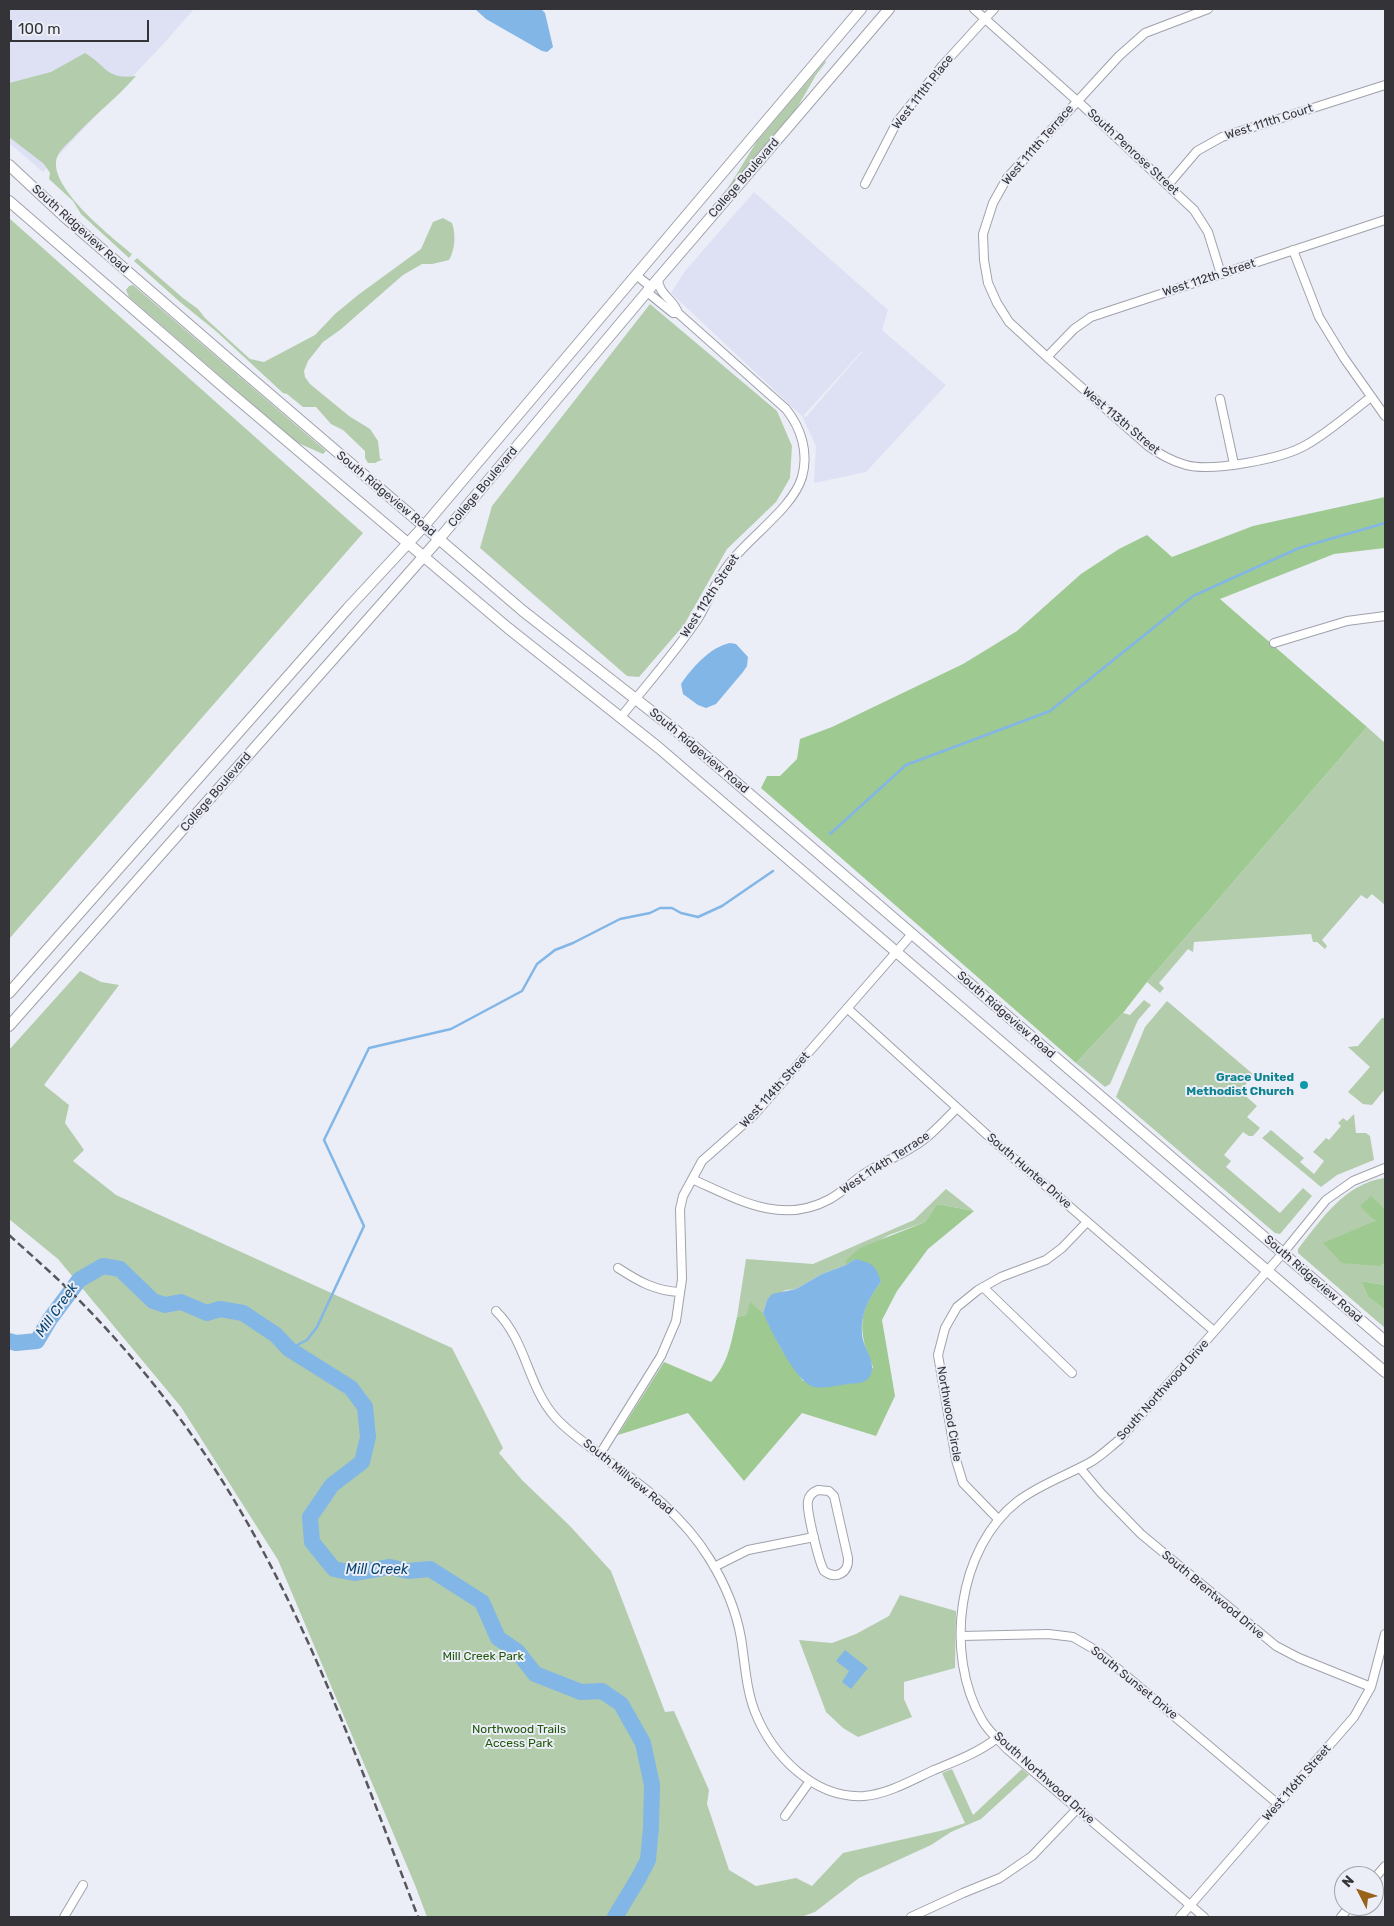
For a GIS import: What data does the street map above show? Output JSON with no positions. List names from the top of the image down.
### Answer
{
  "streets": {
    "main road": ["College Boulevard", "South Ridgeview Road"],
    "street": [
      "West 111th Place",
      "West 111th Court",
      "West 111th Terrace",
      "South Penrose Street",
      "West 112th Street",
      "West 113th Street",
      "West 114th Street",
      "West 114th Terrace",
      "South Hunter Drive",
      "South Northwood Drive",
      "Northwood Circle",
      "South Millview Road",
      "South Brentwood Drive",
      "South Sunset Drive",
      "West 116th Street"
    ]
  },
  "crossings": [
    ["West 111th Place", "South Penrose Street"],
    ["West 111th Court", "South Penrose Street"],
    ["West 111th Terrace", "South Penrose Street"],
    ["West 111th Terrace", "West 112th Street"],
    ["West 111th Terrace", "West 113th Street"],
    ["South Penrose Street", "West 112th Street"],
    ["College Boulevard", "South Ridgeview Road"],
    ["South Ridgeview Road", "West 112th Street"],
    ["South Ridgeview Road", "West 114th Street"],
    ["South Ridgeview Road", "South Northwood Drive"],
    ["West 112th Street", "West 113th Street"],
    ["West 114th Street", "West 114th Terrace"],
    ["West 114th Street", "South Hunter Drive"],
    ["West 114th Street", "South Millview Road"],
    ["West 114th Terrace", "South Hunter Drive"],
    ["South Hunter Drive", "South Northwood Drive"],
    ["South Hunter Drive", "Northwood Circle"],
    ["South Northwood Drive", "Northwood Circle"],
    ["South Northwood Drive", "South Millview Road"],
    ["South Northwood Drive", "South Brentwood Drive"],
    ["South Northwood Drive", "South Sunset Drive"],
    ["South Northwood Drive", "West 116th Street"],
    ["South Brentwood Drive", "West 116th Street"],
    ["South Sunset Drive", "West 116th Street"]
  ],
  "water": ["Mill Creek"],
  "parks": ["Mill Creek Park", "Northwood Trails Access Park"],
  "places": ["Grace United Methodist Church"],
  "scale_bar": "100 m",
  "north": "top left"
}
